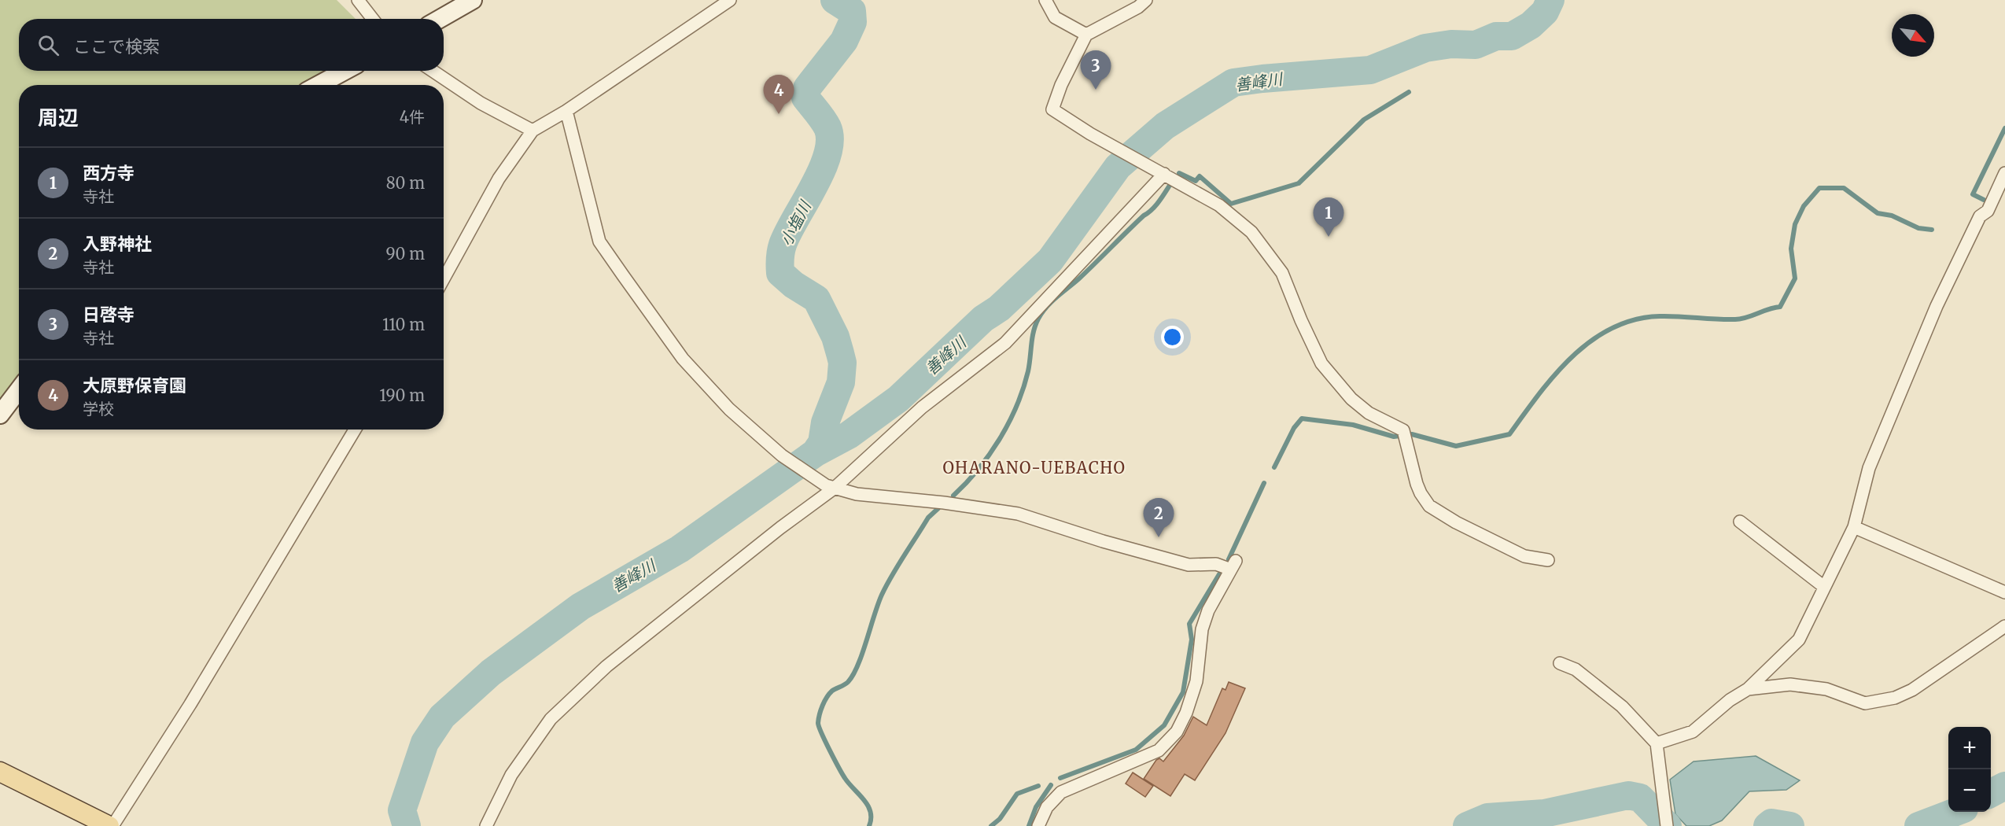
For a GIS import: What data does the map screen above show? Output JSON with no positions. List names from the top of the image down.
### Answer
{
  "districts": ["OHARANO-UEBACHO"],
  "water": ["善峰川", "小塩川"],
  "north": "bottom right",
  "page": {
    "search": "ここで検索",
    "pins": [
      "3",
      "4",
      "1",
      "2"
    ],
    "heading": ["周辺", "4件"],
    "list": [
      {
        "mark": "1",
        "name": "西方寺",
        "note": "寺社",
        "value": "80 m"
      },
      {
        "mark": "2",
        "name": "入野神社",
        "note": "寺社",
        "value": "90 m"
      },
      {
        "mark": "3",
        "name": "日啓寺",
        "note": "寺社",
        "value": "110 m"
      },
      {
        "mark": "4",
        "name": "大原野保育園",
        "note": "学校",
        "value": "190 m"
      }
    ],
    "map_buttons": ["+", "−"]
  }
}
